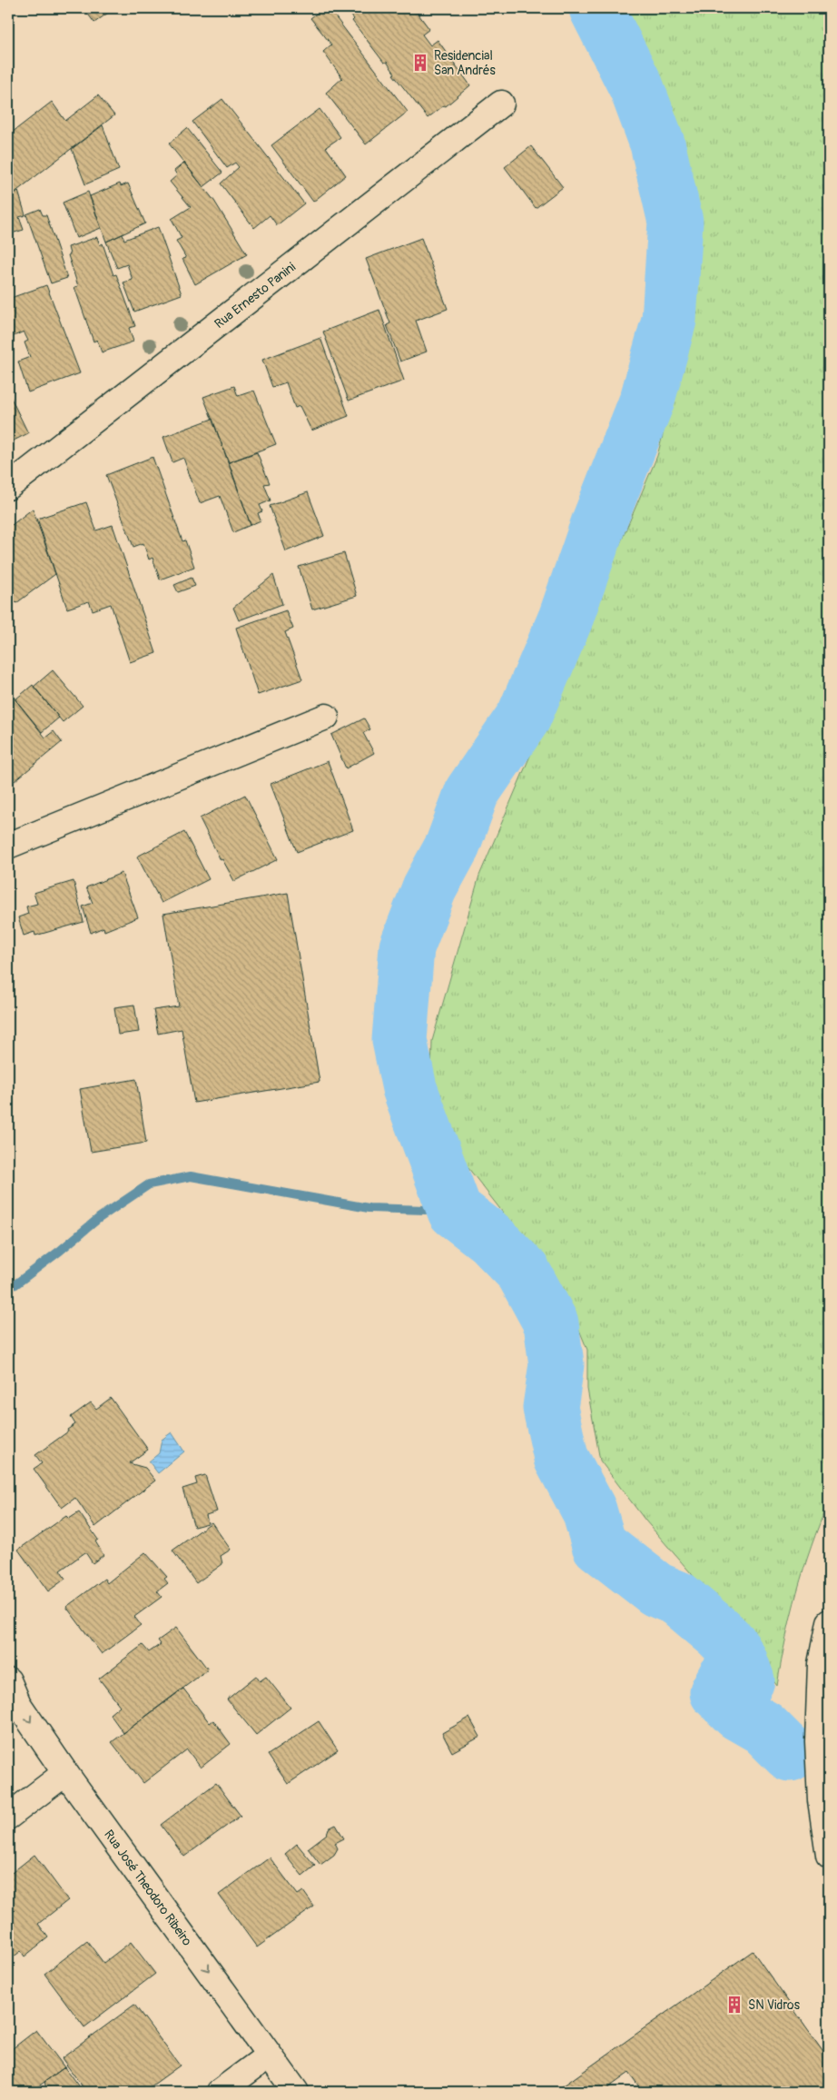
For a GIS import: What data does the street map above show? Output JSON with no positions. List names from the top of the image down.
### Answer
{
  "streets": {
    "street": ["Rua Ernesto Panini", "Rua José Theodoro Ribeiro"]
  },
  "one_way": ["Rua José Theodoro Ribeiro"],
  "places": {
    "building": ["Residencial San Andrés", "SN Vidros"]
  }
}
